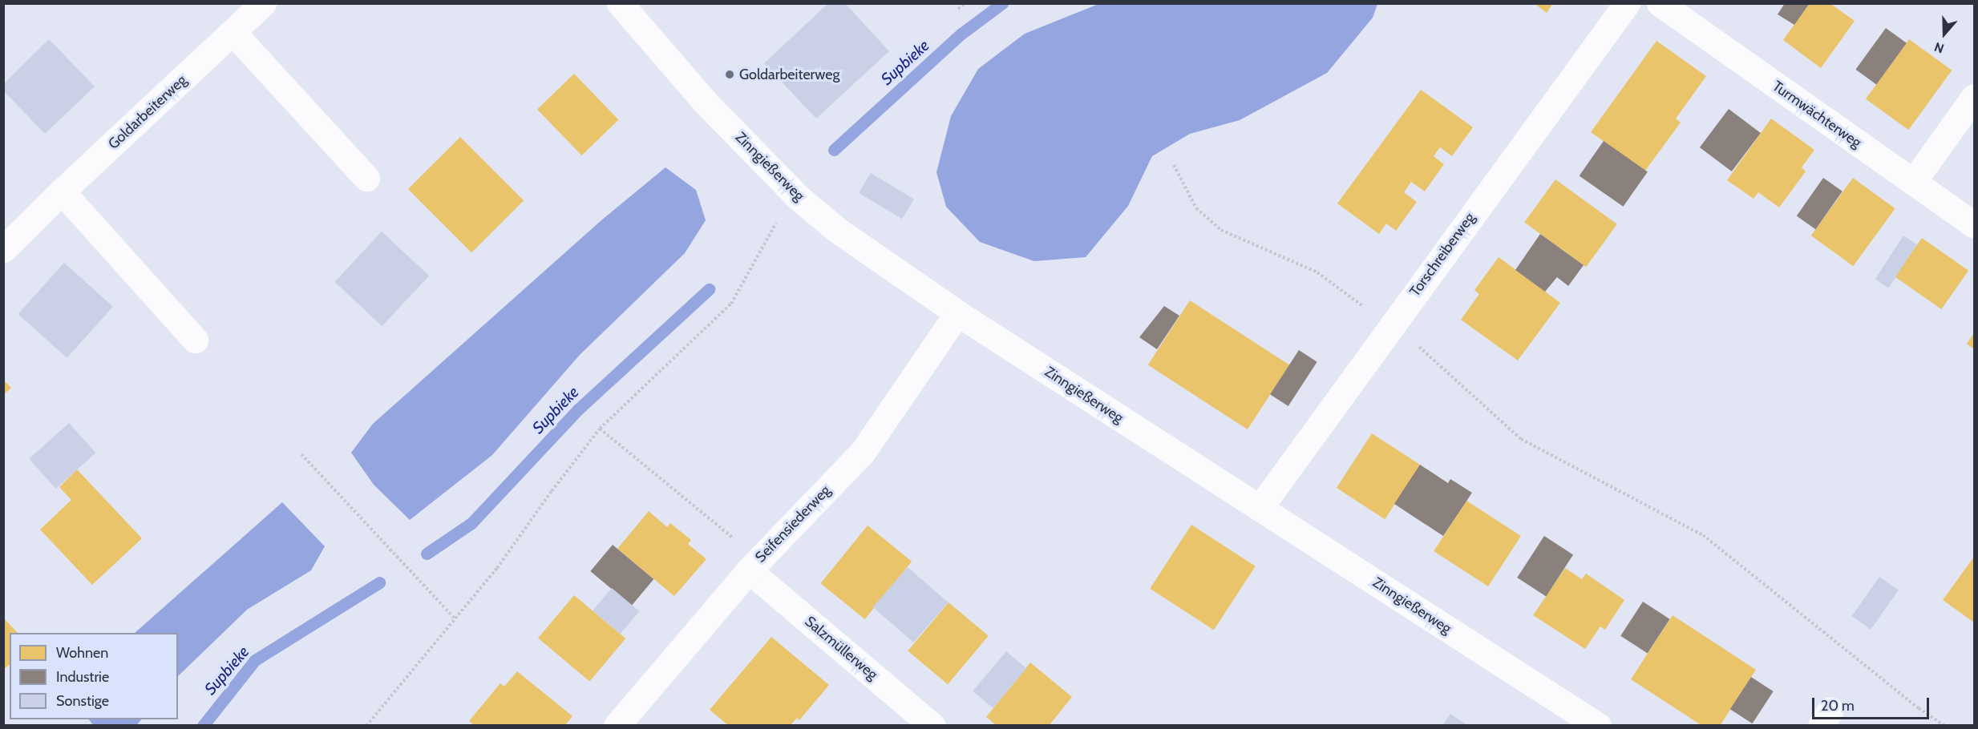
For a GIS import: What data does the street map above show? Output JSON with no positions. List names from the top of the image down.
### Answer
{
  "streets": {
    "street": [
      "Goldarbeiterweg",
      "Turmwächterweg",
      "Zinngießerweg",
      "Torschreiberweg",
      "Seifensiederweg",
      "Salzmüllerweg"
    ]
  },
  "crossings": [
    ["Zinngießerweg", "Torschreiberweg"],
    ["Zinngießerweg", "Seifensiederweg"],
    ["Seifensiederweg", "Salzmüllerweg"]
  ],
  "water": ["Supbieke"],
  "places": ["Goldarbeiterweg"],
  "legend": ["Wohnen", "Industrie", "Sonstige"],
  "scale_bar": "20 m",
  "north": "bottom"
}
